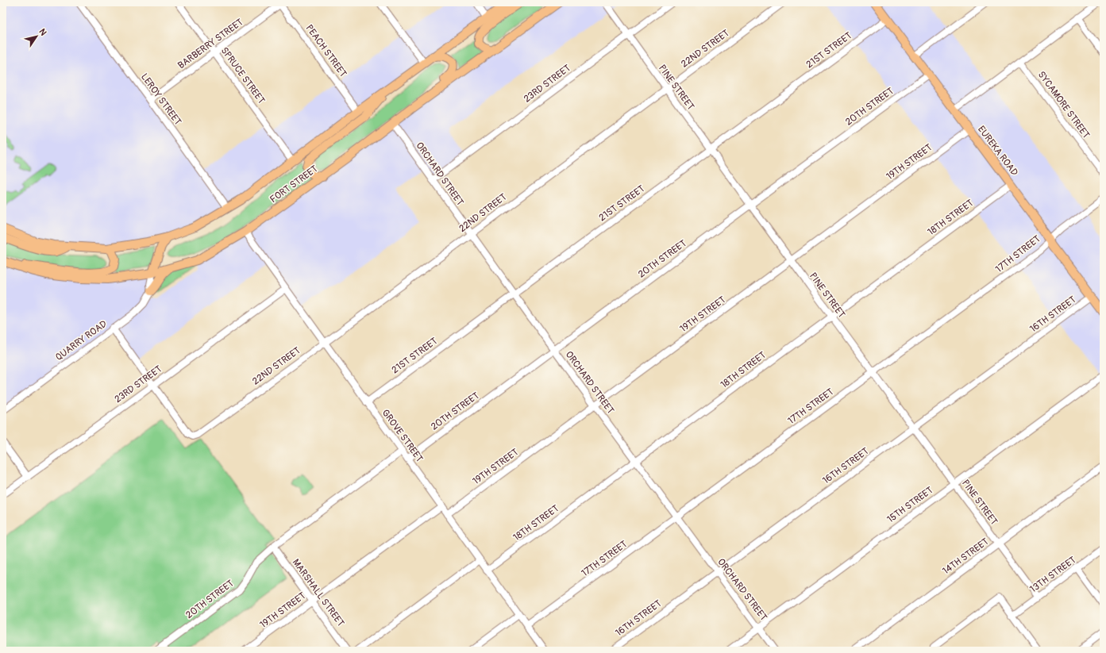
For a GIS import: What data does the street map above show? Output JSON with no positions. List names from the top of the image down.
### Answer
{
  "streets": {
    "main road": ["EUREKA ROAD", "FORT STREET"],
    "street": [
      "BARBERRY STREET",
      "22ND STREET",
      "21ST STREET",
      "PEACH STREET",
      "SPRUCE STREET",
      "23RD STREET",
      "PINE STREET",
      "LEROY STREET",
      "SYCAMORE STREET",
      "20TH STREET",
      "19TH STREET",
      "ORCHARD STREET",
      "18TH STREET",
      "17TH STREET",
      "16TH STREET",
      "QUARRY ROAD",
      "GROVE STREET",
      "15TH STREET",
      "14TH STREET",
      "13TH STREET",
      "MARSHALL STREET"
    ]
  },
  "crossings": [
    ["BARBERRY STREET", "PEACH STREET"],
    ["BARBERRY STREET", "SPRUCE STREET"],
    ["BARBERRY STREET", "LEROY STREET"],
    ["22ND STREET", "23RD STREET"],
    ["22ND STREET", "PINE STREET"],
    ["22ND STREET", "ORCHARD STREET"],
    ["22ND STREET", "GROVE STREET"],
    ["21ST STREET", "PINE STREET"],
    ["21ST STREET", "EUREKA ROAD"],
    ["21ST STREET", "ORCHARD STREET"],
    ["21ST STREET", "GROVE STREET"],
    ["PEACH STREET", "FORT STREET"],
    ["SPRUCE STREET", "FORT STREET"],
    ["23RD STREET", "PINE STREET"],
    ["23RD STREET", "ORCHARD STREET"],
    ["23RD STREET", "GROVE STREET"],
    ["PINE STREET", "20TH STREET"],
    ["PINE STREET", "19TH STREET"],
    ["PINE STREET", "18TH STREET"],
    ["PINE STREET", "17TH STREET"],
    ["PINE STREET", "16TH STREET"],
    ["PINE STREET", "15TH STREET"],
    ["PINE STREET", "14TH STREET"],
    ["PINE STREET", "13TH STREET"],
    ["LEROY STREET", "FORT STREET"],
    ["20TH STREET", "EUREKA ROAD"],
    ["20TH STREET", "ORCHARD STREET"],
    ["20TH STREET", "GROVE STREET"],
    ["20TH STREET", "MARSHALL STREET"],
    ["EUREKA ROAD", "19TH STREET"],
    ["EUREKA ROAD", "18TH STREET"],
    ["EUREKA ROAD", "17TH STREET"],
    ["EUREKA ROAD", "16TH STREET"],
    ["19TH STREET", "ORCHARD STREET"],
    ["19TH STREET", "GROVE STREET"],
    ["19TH STREET", "MARSHALL STREET"],
    ["ORCHARD STREET", "FORT STREET"],
    ["ORCHARD STREET", "18TH STREET"],
    ["ORCHARD STREET", "17TH STREET"],
    ["ORCHARD STREET", "16TH STREET"],
    ["ORCHARD STREET", "15TH STREET"],
    ["FORT STREET", "QUARRY ROAD"],
    ["FORT STREET", "GROVE STREET"],
    ["18TH STREET", "GROVE STREET"],
    ["17TH STREET", "GROVE STREET"]
  ],
  "north": "top right"
}
